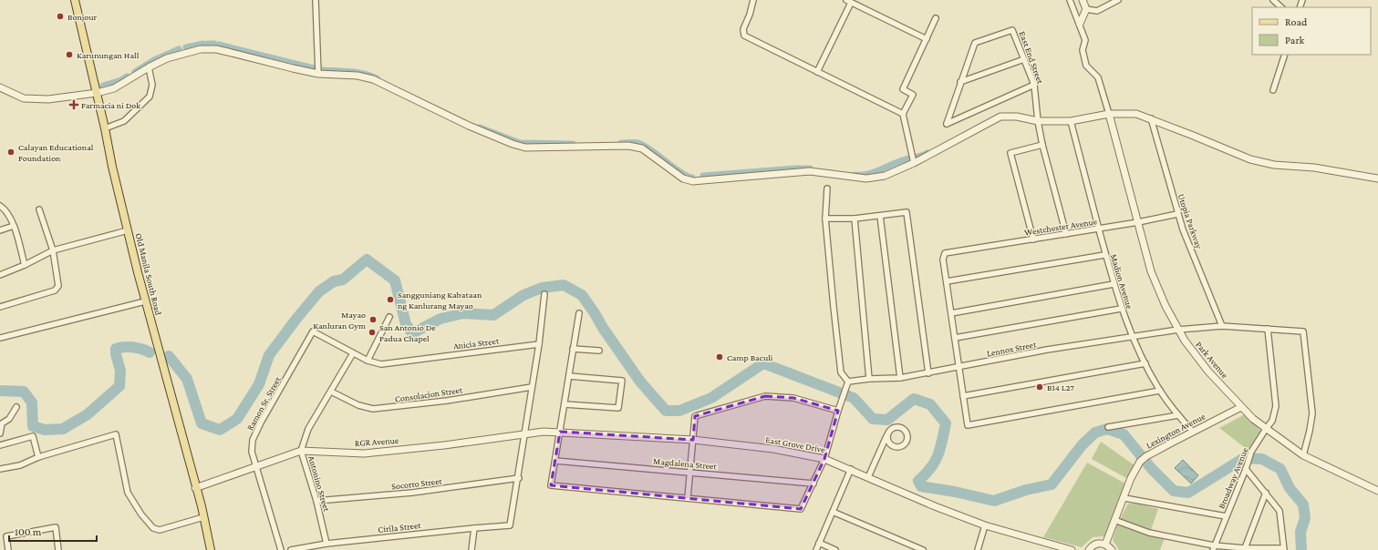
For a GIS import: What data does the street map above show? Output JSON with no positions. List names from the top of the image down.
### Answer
{
  "streets": {
    "main road": ["Old Manila South Road"],
    "street": [
      "East End Street",
      "Utopia Parkway",
      "Westchester Avenue",
      "Madion Avenue",
      "Anicia Street",
      "Lennox Street",
      "Park Avenue",
      "Consolacion Street",
      "Ramon Sr. Street",
      "Lexington Avenue",
      "RGR Avenue",
      "East Grove Drive",
      "Magdalena Street",
      "Broadway Avenue",
      "Antonino Street",
      "Socorro Street",
      "Cirila Street"
    ]
  },
  "crossings": [
    ["East End Street", "Westchester Avenue"],
    ["Utopia Parkway", "Westchester Avenue"],
    ["Utopia Parkway", "Lennox Street"],
    ["Westchester Avenue", "Madion Avenue"],
    ["Westchester Avenue", "Park Avenue"],
    ["Old Manila South Road", "RGR Avenue"],
    ["Madion Avenue", "Lennox Street"],
    ["Madion Avenue", "Lexington Avenue"],
    ["Anicia Street", "Ramon Sr. Street"],
    ["Anicia Street", "Antonino Street"],
    ["Lennox Street", "Park Avenue"],
    ["Lennox Street", "Broadway Avenue"],
    ["Park Avenue", "Lexington Avenue"],
    ["Park Avenue", "Broadway Avenue"],
    ["Consolacion Street", "Antonino Street"],
    ["Ramon Sr. Street", "RGR Avenue"],
    ["RGR Avenue", "East Grove Drive"],
    ["RGR Avenue", "Antonino Street"],
    ["Antonino Street", "Socorro Street"],
    ["Antonino Street", "Cirila Street"],
    ["Socorro Street", "Cirila Street"]
  ],
  "places": {
    "other": [
      "Bonjour",
      "Karunungan Hall",
      "Calayan Educational Foundation",
      "Sangguniang Kabataan ng Kanlurang Mayao",
      "Mayao Kanluran Gym",
      "San Antonio De Padua Chapel",
      "Camp Baculi",
      "B14 L27"
    ],
    "health": ["Farmacia ni Dok"]
  },
  "legend": ["Road", "Park"],
  "scale_bar": "100 m"
}
